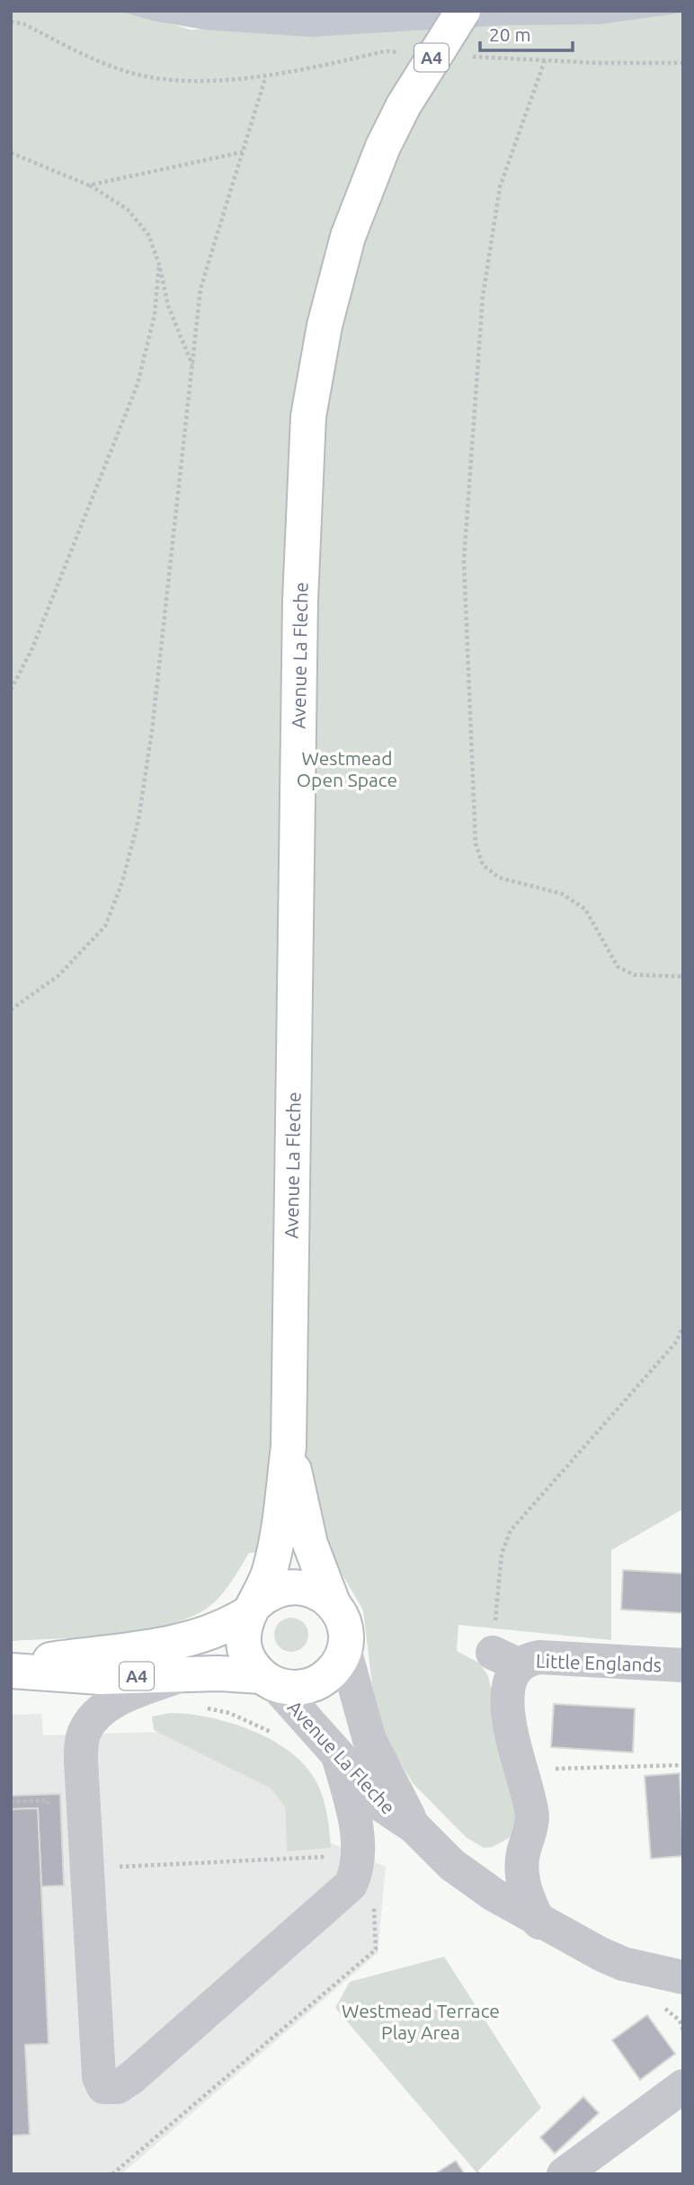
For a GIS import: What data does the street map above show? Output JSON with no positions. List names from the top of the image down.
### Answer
{
  "streets": {
    "main road": ["A4", "Avenue La Fleche"],
    "street": ["Little Englands"]
  },
  "crossings": [
    ["A4", "Avenue La Fleche"],
    ["Avenue La Fleche", "Little Englands"]
  ],
  "parks": ["Westmead Open Space", "Westmead Terrace Play Area"],
  "scale_bar": "20 m"
}
